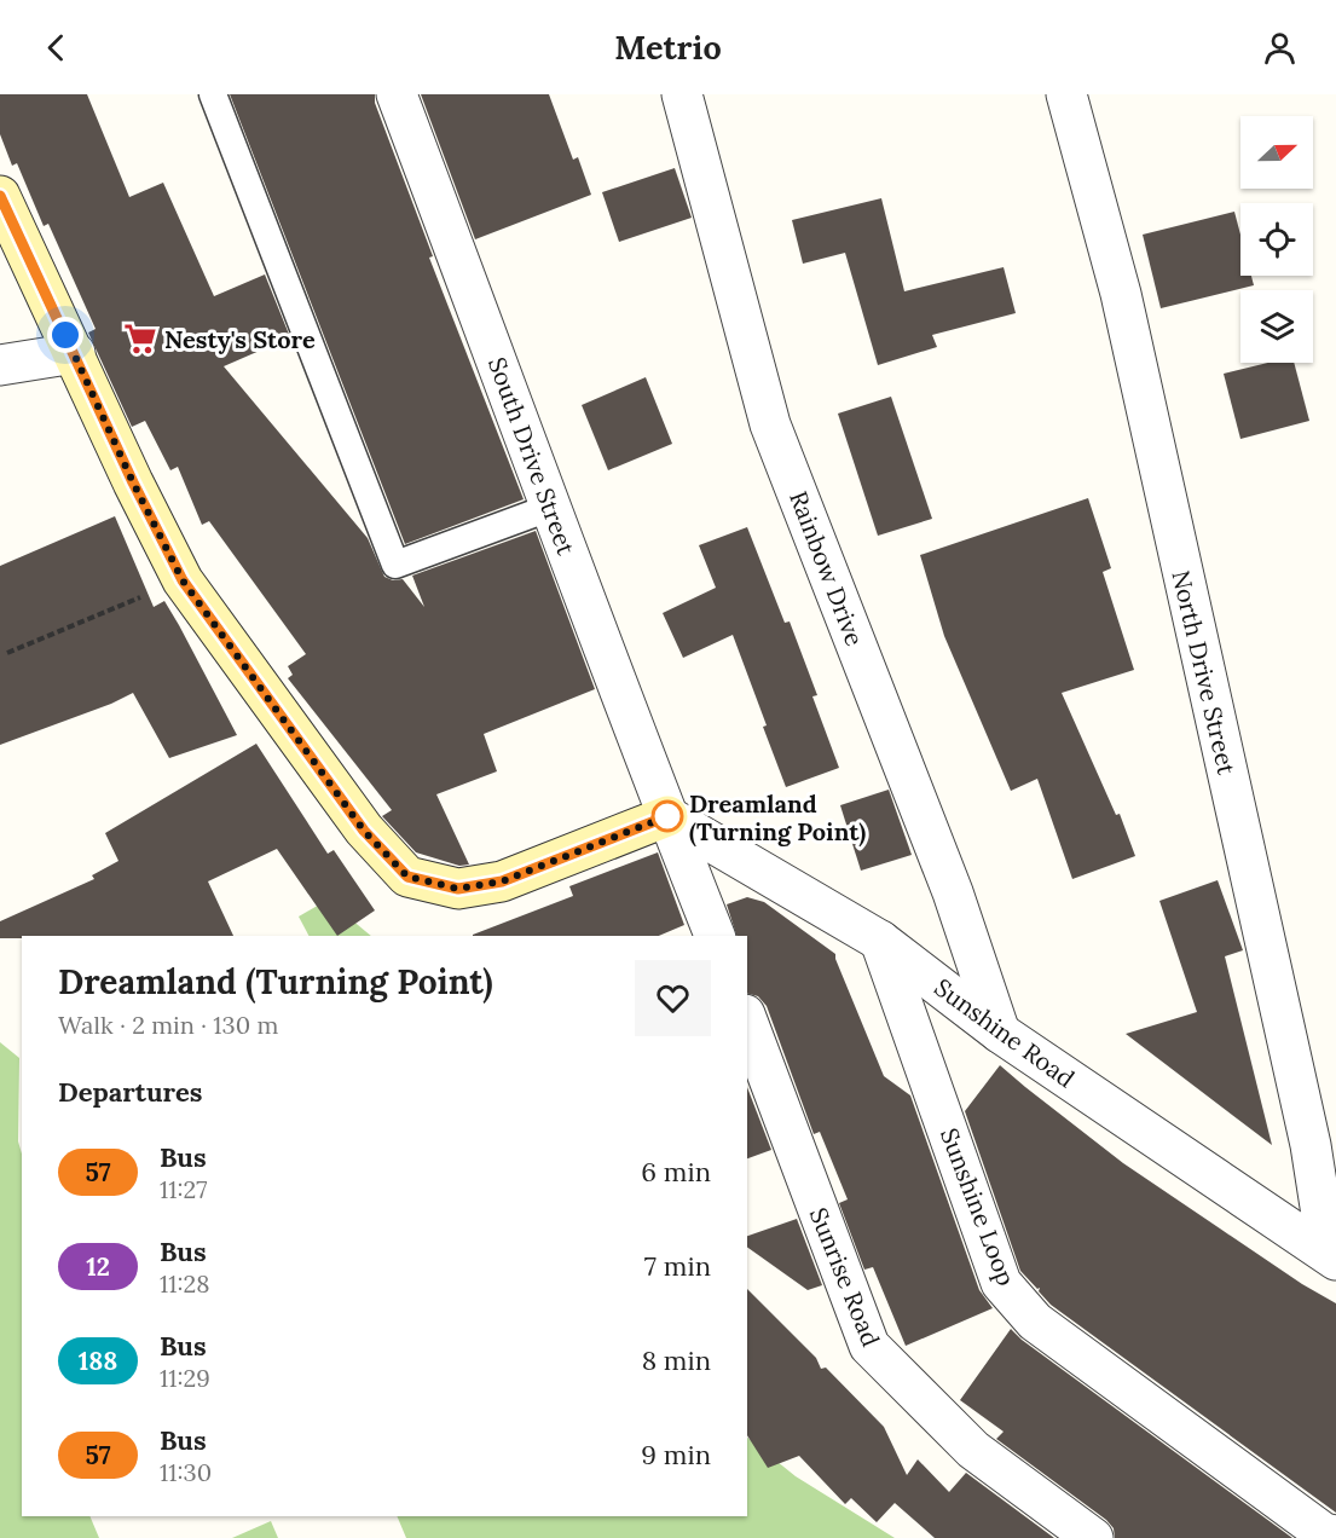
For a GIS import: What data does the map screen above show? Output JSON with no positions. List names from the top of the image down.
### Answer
{
  "streets": {
    "street": [
      "South Drive Street",
      "Rainbow Drive",
      "North Drive Street",
      "Sunshine Road",
      "Sunshine Loop",
      "Sunrise Road"
    ]
  },
  "crossings": [
    ["South Drive Street", "Sunshine Road"],
    ["Rainbow Drive", "Sunshine Road"],
    ["North Drive Street", "Sunshine Road"],
    ["Sunshine Road", "Sunshine Loop"]
  ],
  "places": {
    "supermarket": ["Nesty's Store"],
    "other": ["Dreamland (Turning Point)"]
  },
  "lines": ["bus line 57"],
  "north": "right",
  "page": {
    "header": "Metrio",
    "heading": [
      ["Dreamland (Turning Point)", "Walk · 2 min · 130 m"],
      "Departures"
    ],
    "list": [
      {
        "mark": "57",
        "name": "Bus",
        "note": "11:27",
        "value": "6 min"
      },
      {
        "mark": "12",
        "name": "Bus",
        "note": "11:28",
        "value": "7 min"
      },
      {
        "mark": "188",
        "name": "Bus",
        "note": "11:29",
        "value": "8 min"
      },
      {
        "mark": "57",
        "name": "Bus",
        "note": "11:30",
        "value": "9 min"
      }
    ]
  }
}
